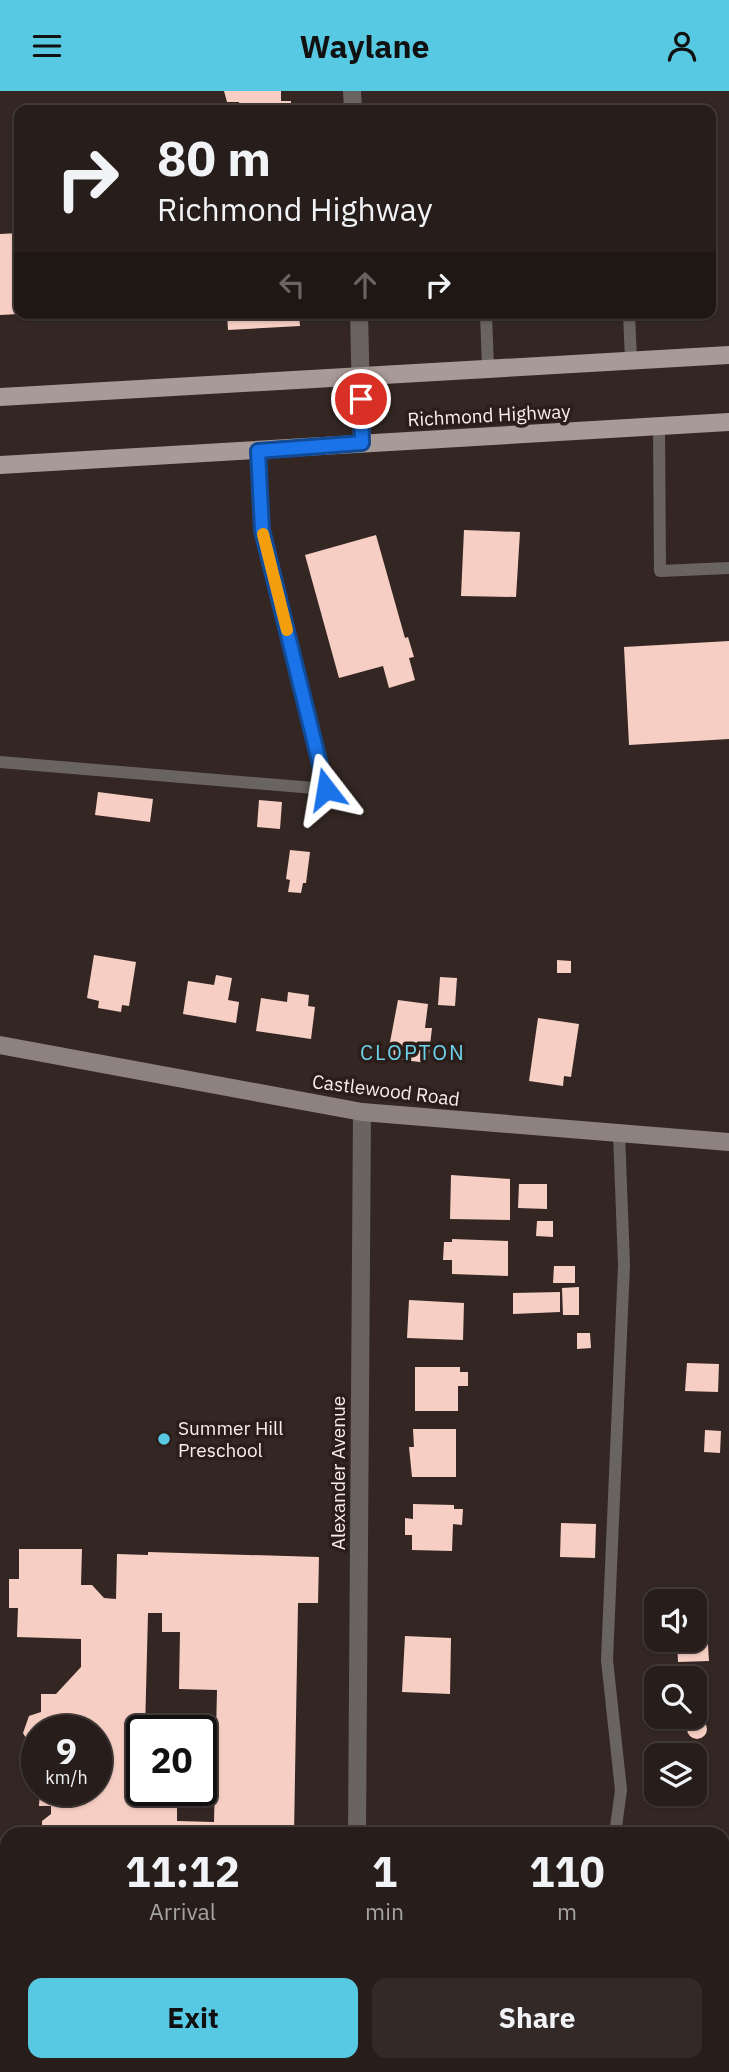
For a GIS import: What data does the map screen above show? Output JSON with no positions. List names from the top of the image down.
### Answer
{
  "streets": {
    "main road": ["Richmond Highway"],
    "street": ["Castlewood Road", "Alexander Avenue"]
  },
  "crossings": [
    ["Castlewood Road", "Alexander Avenue"]
  ],
  "districts": ["CLOPTON"],
  "places": ["Summer Hill Preschool"],
  "page": {
    "header": "Waylane",
    "turn": ["80 m", "Richmond Highway"],
    "speed": "9 km/h",
    "limit": "20",
    "eta": [
      "11:12",
      "Arrival",
      "1",
      "min",
      "110",
      "m"
    ],
    "buttons": ["Exit", "Share"]
  }
}
